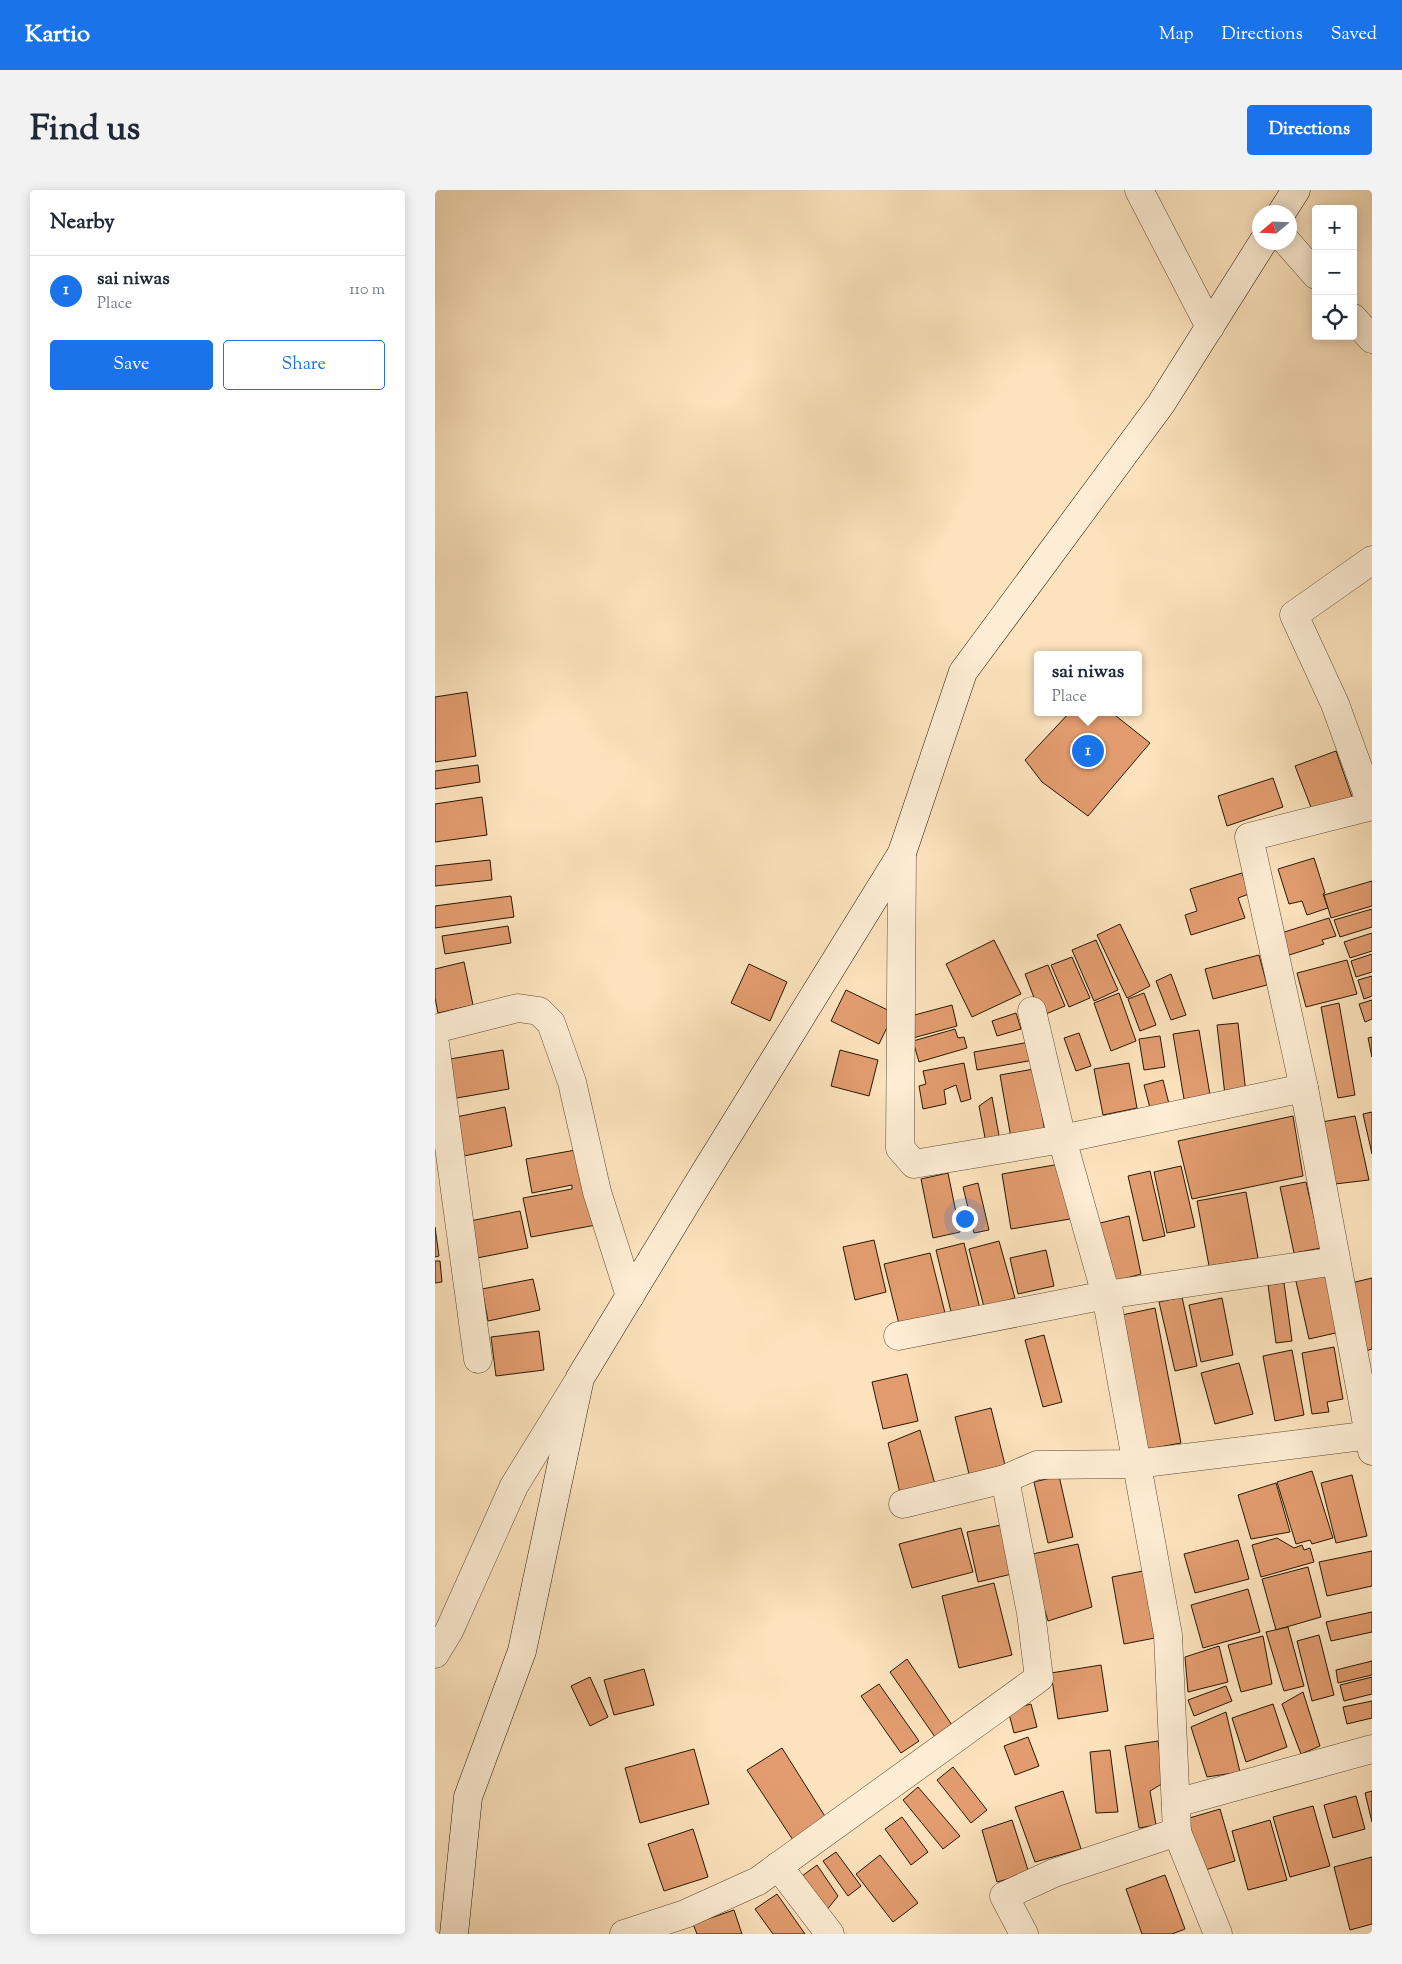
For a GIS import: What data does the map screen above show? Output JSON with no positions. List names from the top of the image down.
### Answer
{
  "north": "left",
  "page": {
    "header": "Kartio",
    "nav": ["Map", "Directions", "Saved"],
    "title": "Find us",
    "buttons": [
      "Directions",
      ["Save", "Share"]
    ],
    "heading": "Nearby",
    "map_buttons": ["+", "−"],
    "list": [
      {
        "mark": "1",
        "name": "sai niwas",
        "note": "Place",
        "value": "110 m"
      }
    ],
    "popup": ["sai niwas", "Place"],
    "pins": "1"
  }
}
